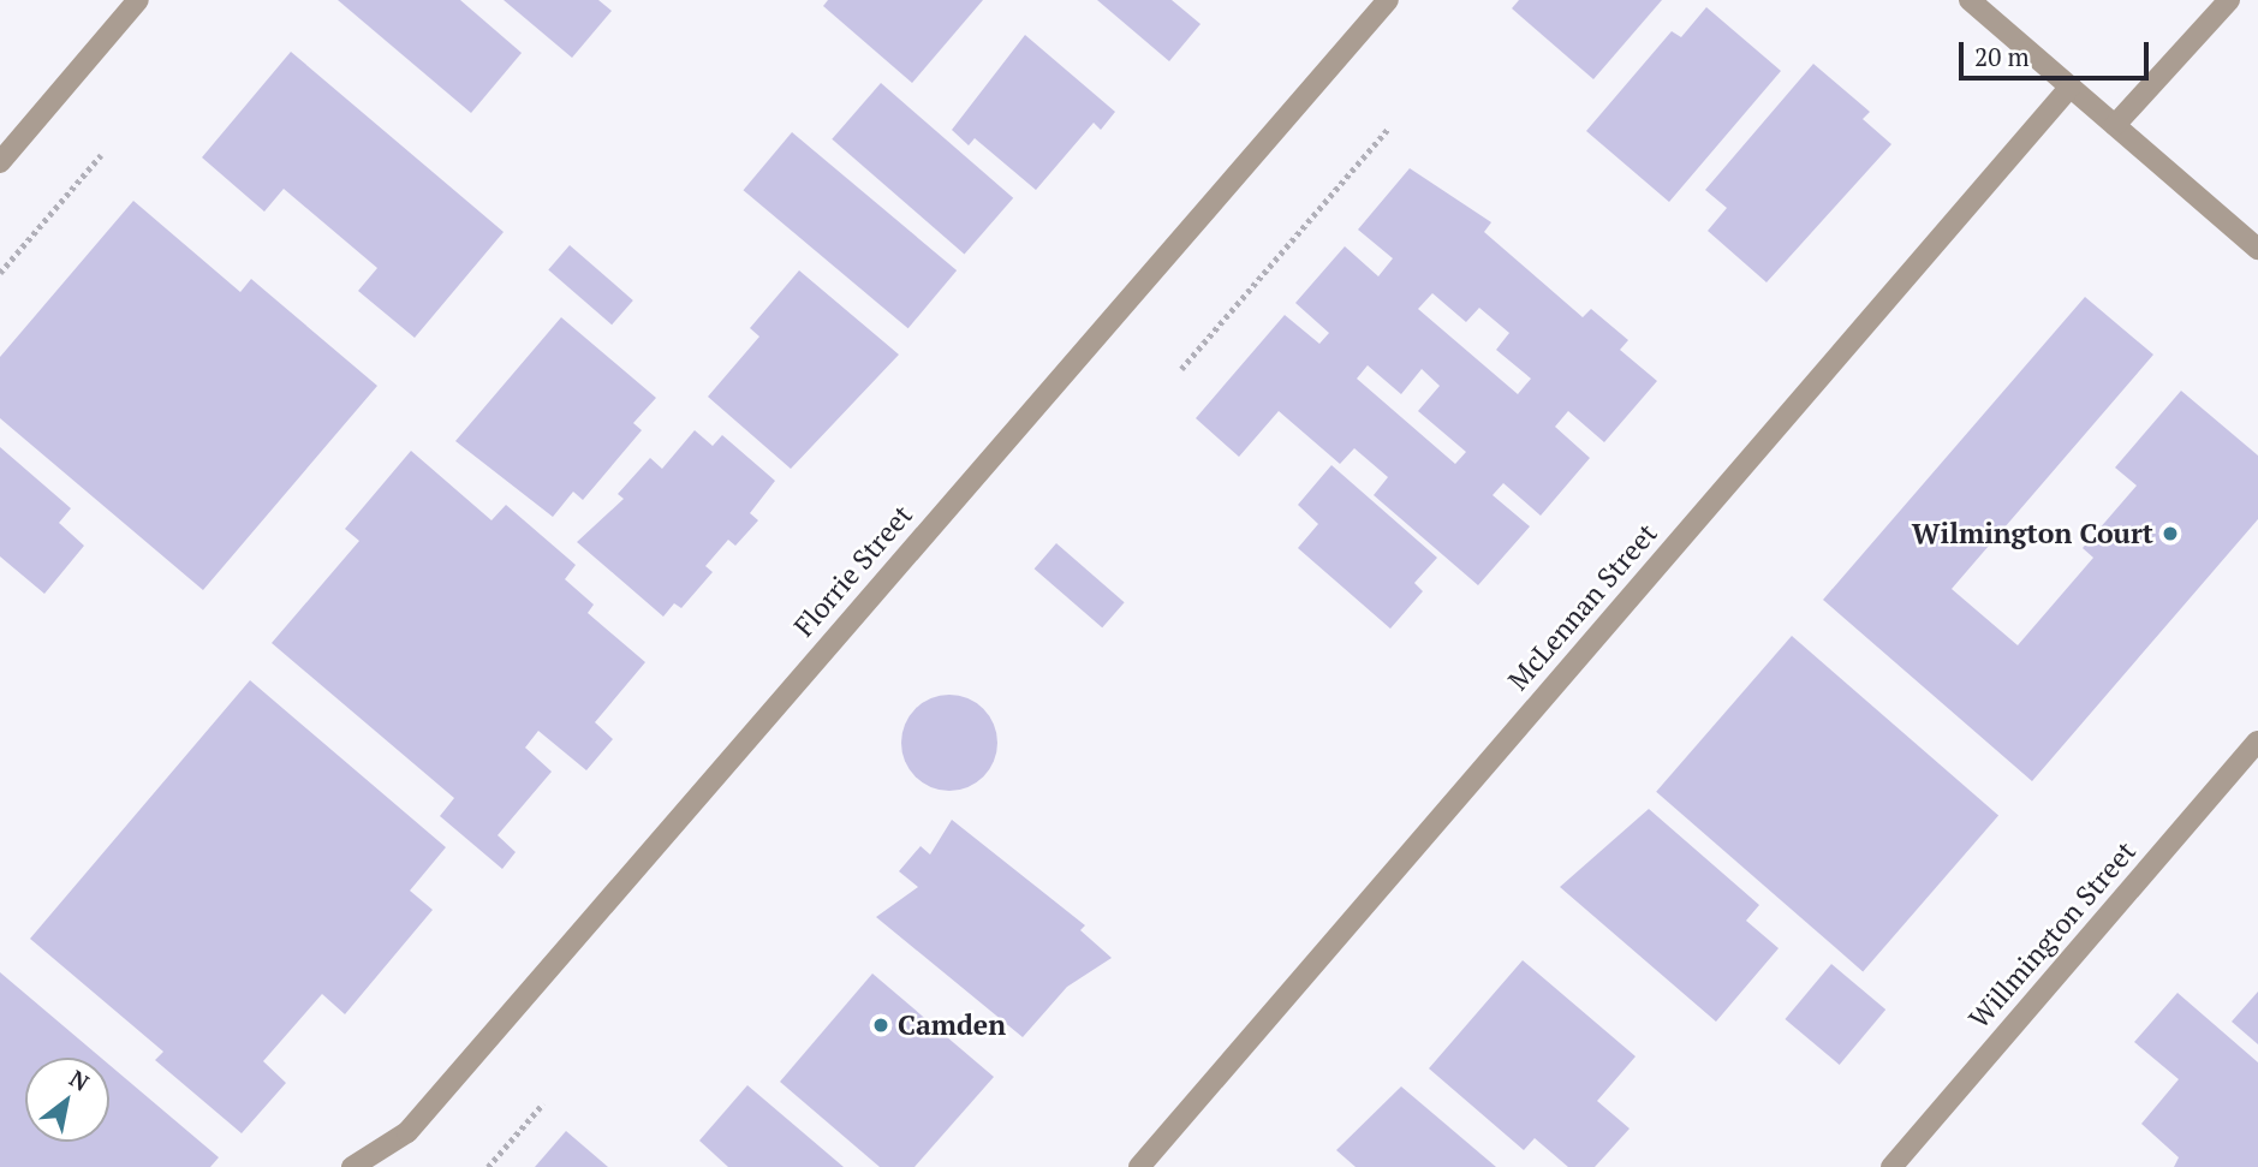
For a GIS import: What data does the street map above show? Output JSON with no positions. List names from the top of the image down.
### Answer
{
  "streets": {
    "street": ["Florrie Street", "McLennan Street", "Willmington Street"]
  },
  "places": ["Wilmington Court", "Camden"],
  "scale_bar": "20 m",
  "north": "top right"
}
